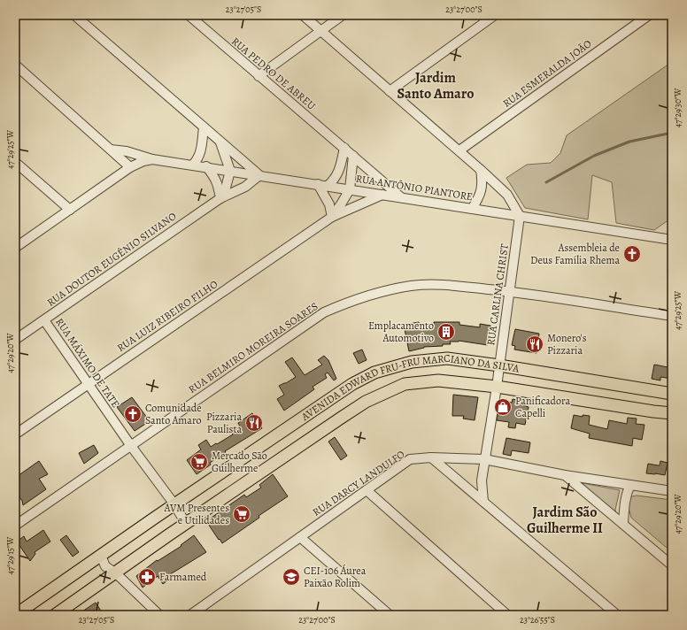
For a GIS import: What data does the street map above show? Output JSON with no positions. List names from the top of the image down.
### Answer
{
  "streets": {
    "main road": ["AVENIDA EDWARD FRU-FRU MARCIANO DA SILVA"],
    "street": [
      "RUA PEDRO DE ABREU",
      "RUA ESMERALDA JOÃO",
      "RUA ANTÔNIO PIANTORE",
      "RUA DOUTOR EUGÊNIO SILVANO",
      "RUA CARLINA CHRIST",
      "RUA LUIZ RIBEIRO FILHO",
      "RUA BELMIRO MOREIRA SOARES",
      "RUA MÁXIMO DE TATE",
      "RUA DARCY LANDULFO"
    ]
  },
  "crossings": [
    ["RUA PEDRO DE ABREU", "RUA ANTÔNIO PIANTORE"],
    ["RUA ANTÔNIO PIANTORE", "RUA DOUTOR EUGÊNIO SILVANO"],
    ["RUA ANTÔNIO PIANTORE", "RUA CARLINA CHRIST"],
    ["RUA ANTÔNIO PIANTORE", "RUA LUIZ RIBEIRO FILHO"],
    ["RUA DOUTOR EUGÊNIO SILVANO", "RUA MÁXIMO DE TATE"],
    ["RUA CARLINA CHRIST", "RUA BELMIRO MOREIRA SOARES"],
    ["RUA CARLINA CHRIST", "AVENIDA EDWARD FRU-FRU MARCIANO DA SILVA"],
    ["RUA CARLINA CHRIST", "RUA DARCY LANDULFO"],
    ["RUA LUIZ RIBEIRO FILHO", "RUA MÁXIMO DE TATE"],
    ["RUA BELMIRO MOREIRA SOARES", "RUA MÁXIMO DE TATE"],
    ["RUA MÁXIMO DE TATE", "AVENIDA EDWARD FRU-FRU MARCIANO DA SILVA"]
  ],
  "districts": ["Jardim Santo Amaro", "Jardim São Guilherme II"],
  "places": {
    "church": ["Assembleia de Deus Família Rhema", "Comunidade Santo Amaro"],
    "building": ["Emplacamento Automotivo"],
    "restaurant": ["Monero's Pizzaria", "Pizzaria Paulista"],
    "shop": ["Panificadora Capelli"],
    "supermarket": ["Mercado São Guilherme", "AVM Presentes e Utilidades"],
    "pharmacy": ["Farmamed"],
    "school or university": ["CEI-106 Áurea Paixão Rolim"]
  },
  "coordinates": [
    "23°27'05\"S",
    "23°27'00\"S",
    "47°29'30\"W",
    "47°29'25\"W",
    "47°29'20\"W",
    "47°29'15\"W",
    "23°26'55\"S"
  ]
}
